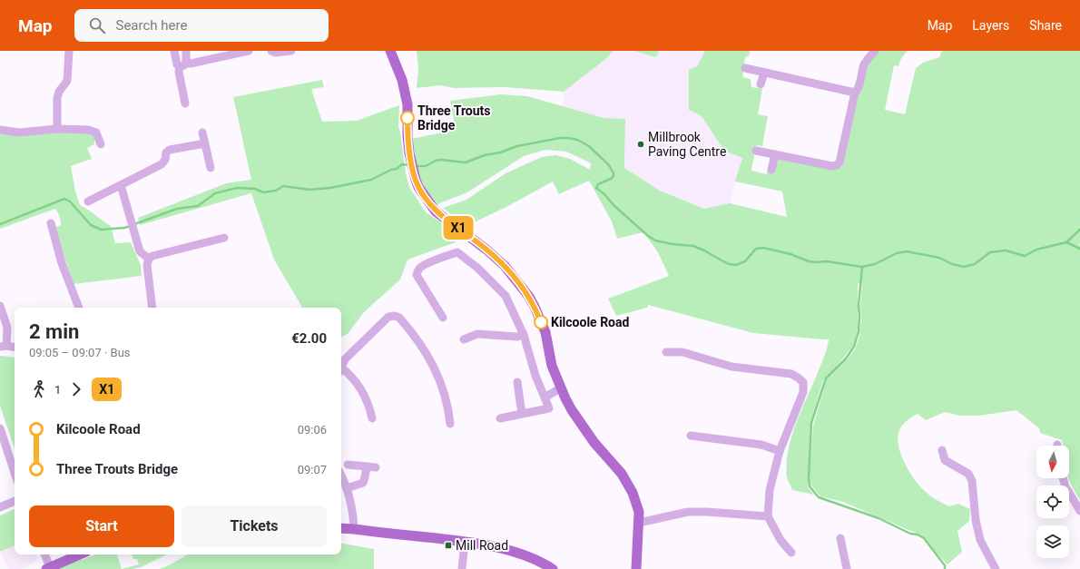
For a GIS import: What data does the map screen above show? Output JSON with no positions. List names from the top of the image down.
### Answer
{
  "places": {
    "other": ["Three Trouts Bridge", "Millbrook Paving Centre", "Kilcoole Road"],
    "transit": ["Mill Road"]
  },
  "lines": ["bus line X1"],
  "north": "bottom",
  "page": {
    "header": "Map",
    "search": "Search here",
    "nav": ["Map", "Layers", "Share"],
    "on_map": "X1",
    "heading": ["2 min", "09:05 – 09:07 · Bus", "€2.00"],
    "legs": ["1", "X1"],
    "list": [
      {
        "name": "Kilcoole Road",
        "value": "09:06"
      },
      {
        "name": "Three Trouts Bridge",
        "value": "09:07"
      }
    ],
    "buttons": ["Start", "Tickets"]
  }
}
